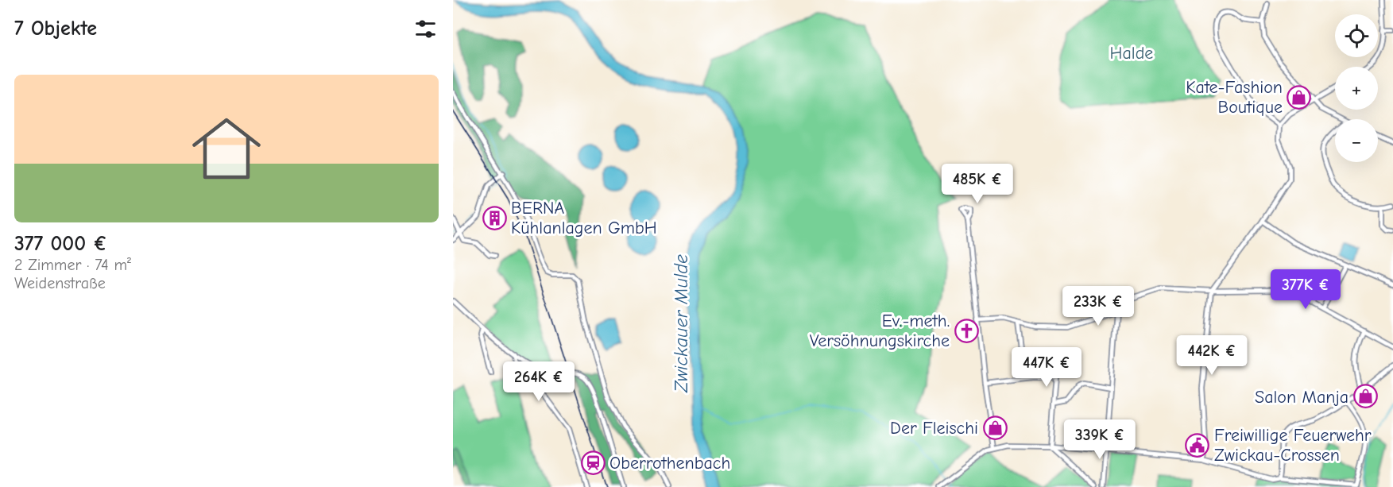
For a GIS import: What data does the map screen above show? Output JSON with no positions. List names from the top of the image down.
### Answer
{
  "water": ["Zwickauer Mulde"],
  "parks": ["Halde"],
  "places": {
    "shop": ["Kate-Fashion Boutique", "Salon Manja", "Der Fleischi"],
    "building": ["BERNA Kühlanlagen GmbH"],
    "church": ["Ev.-meth. Versöhnungskirche"],
    "public building": ["Freiwillige Feuerwehr Zwickau-Crossen"],
    "station": ["Oberrothenbach"]
  },
  "page": {
    "heading": "7 Objekte",
    "map_buttons": ["+", "−"],
    "list": [
      {
        "name": "377 000 €",
        "note": "2 Zimmer · 74 m² · Weidenstraße"
      }
    ],
    "price": [
      "485K €",
      "377K €",
      "233K €",
      "442K €",
      "447K €",
      "264K €",
      "339K €"
    ]
  }
}
